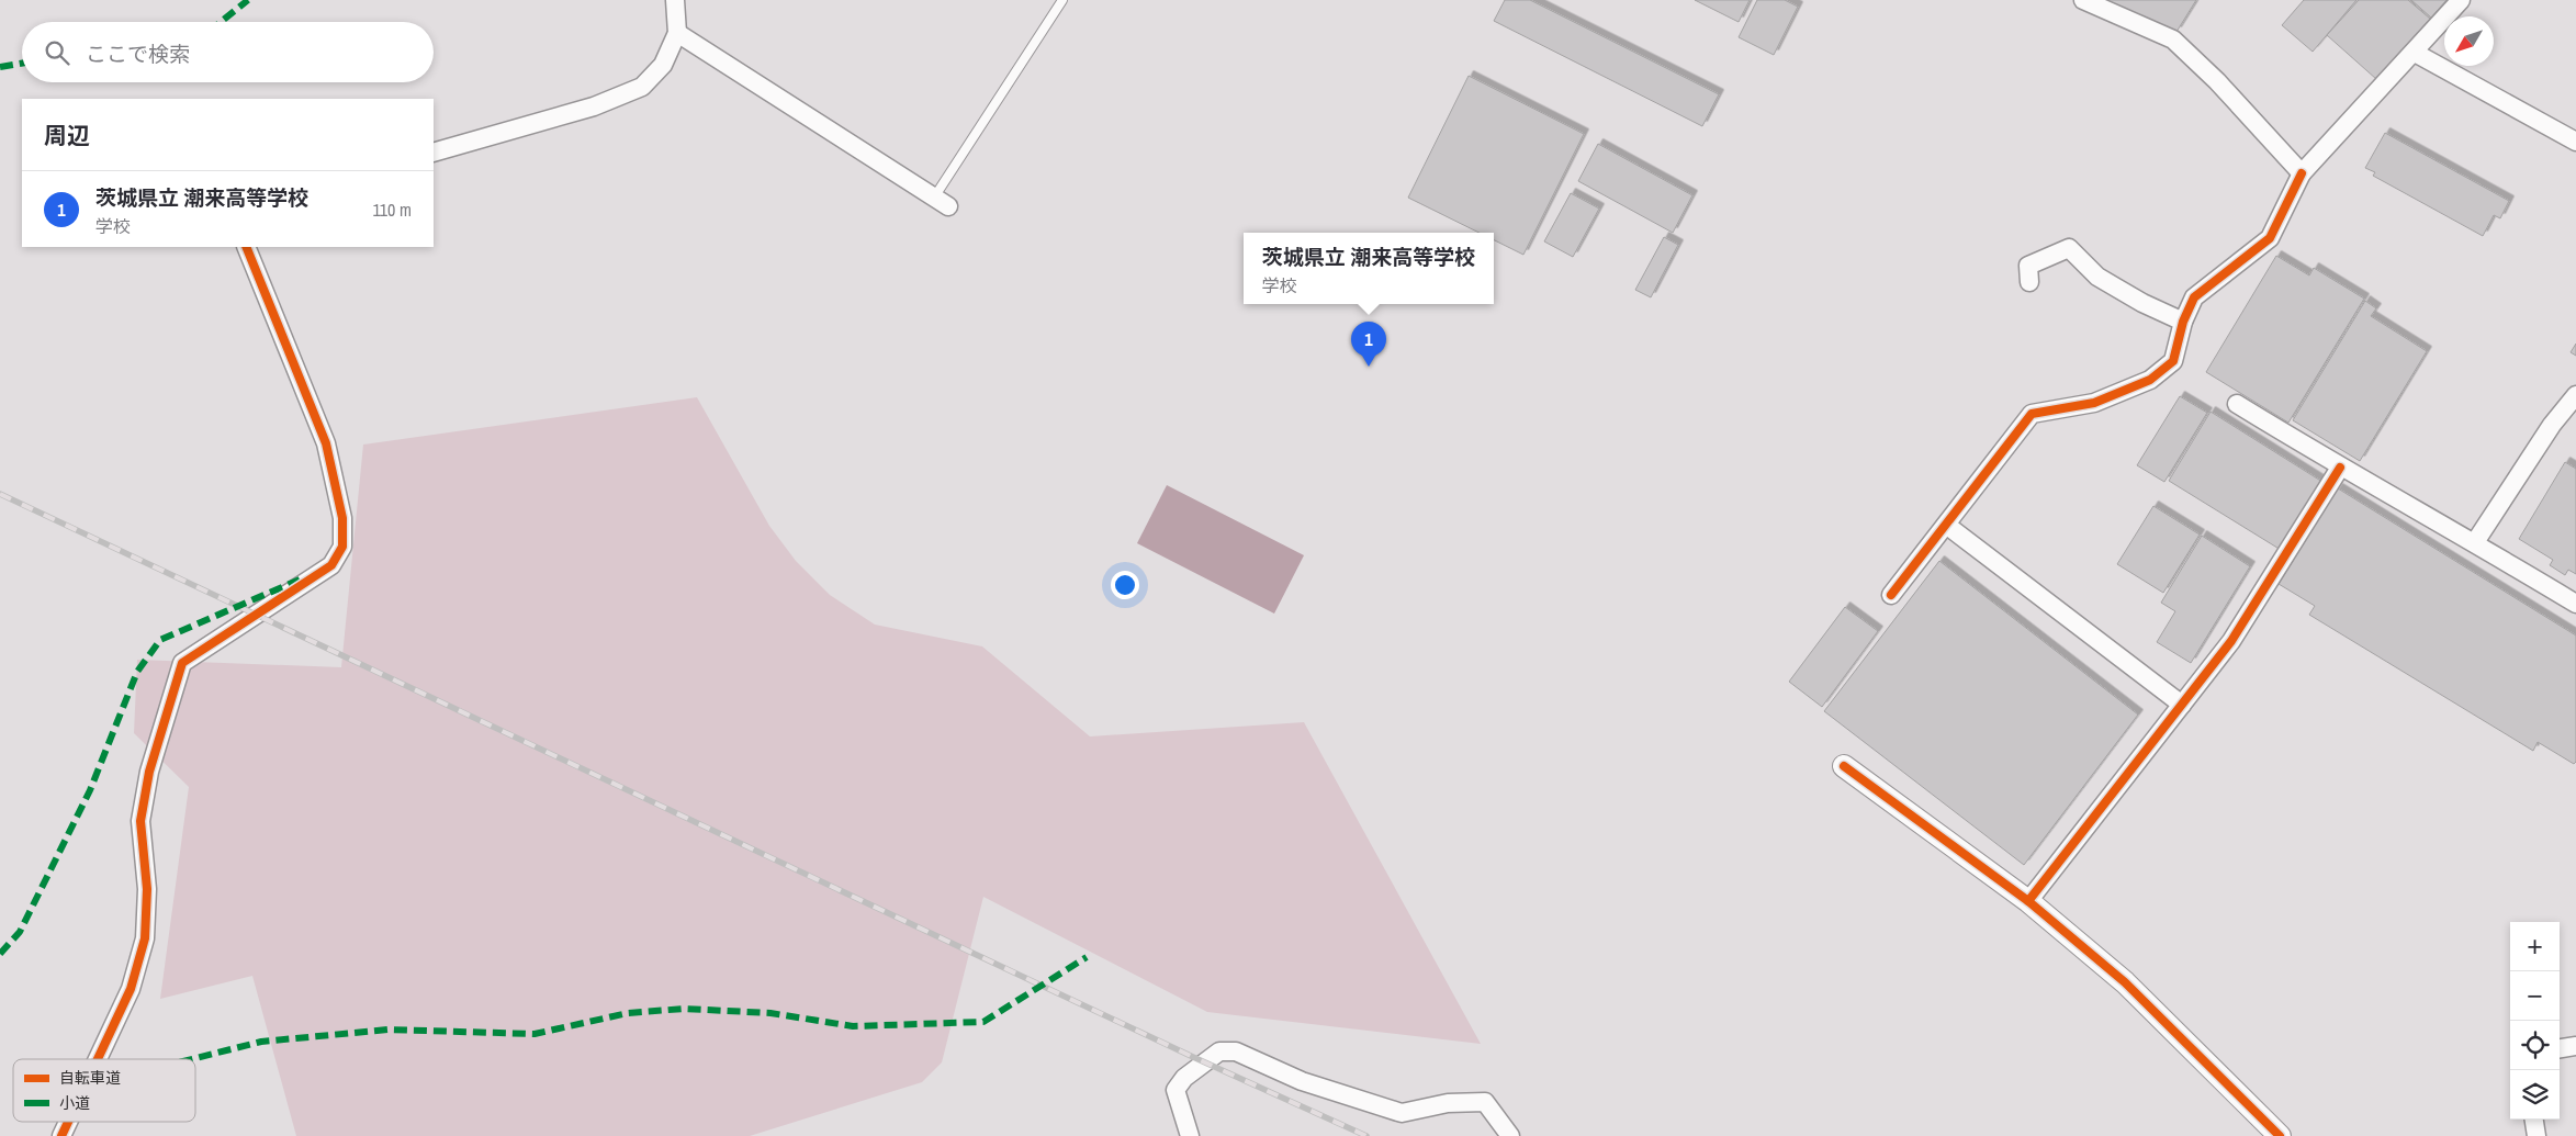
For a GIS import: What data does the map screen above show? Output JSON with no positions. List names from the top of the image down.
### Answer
{
  "legend": ["自転車道", "小道"],
  "north": "bottom left",
  "page": {
    "search": "ここで検索",
    "heading": "周辺",
    "list": [
      {
        "mark": "1",
        "name": "茨城県立 潮来高等学校",
        "note": "学校",
        "value": "110 m"
      }
    ],
    "popup": ["茨城県立 潮来高等学校", "学校"],
    "pins": "1",
    "map_buttons": ["+", "−"]
  }
}
